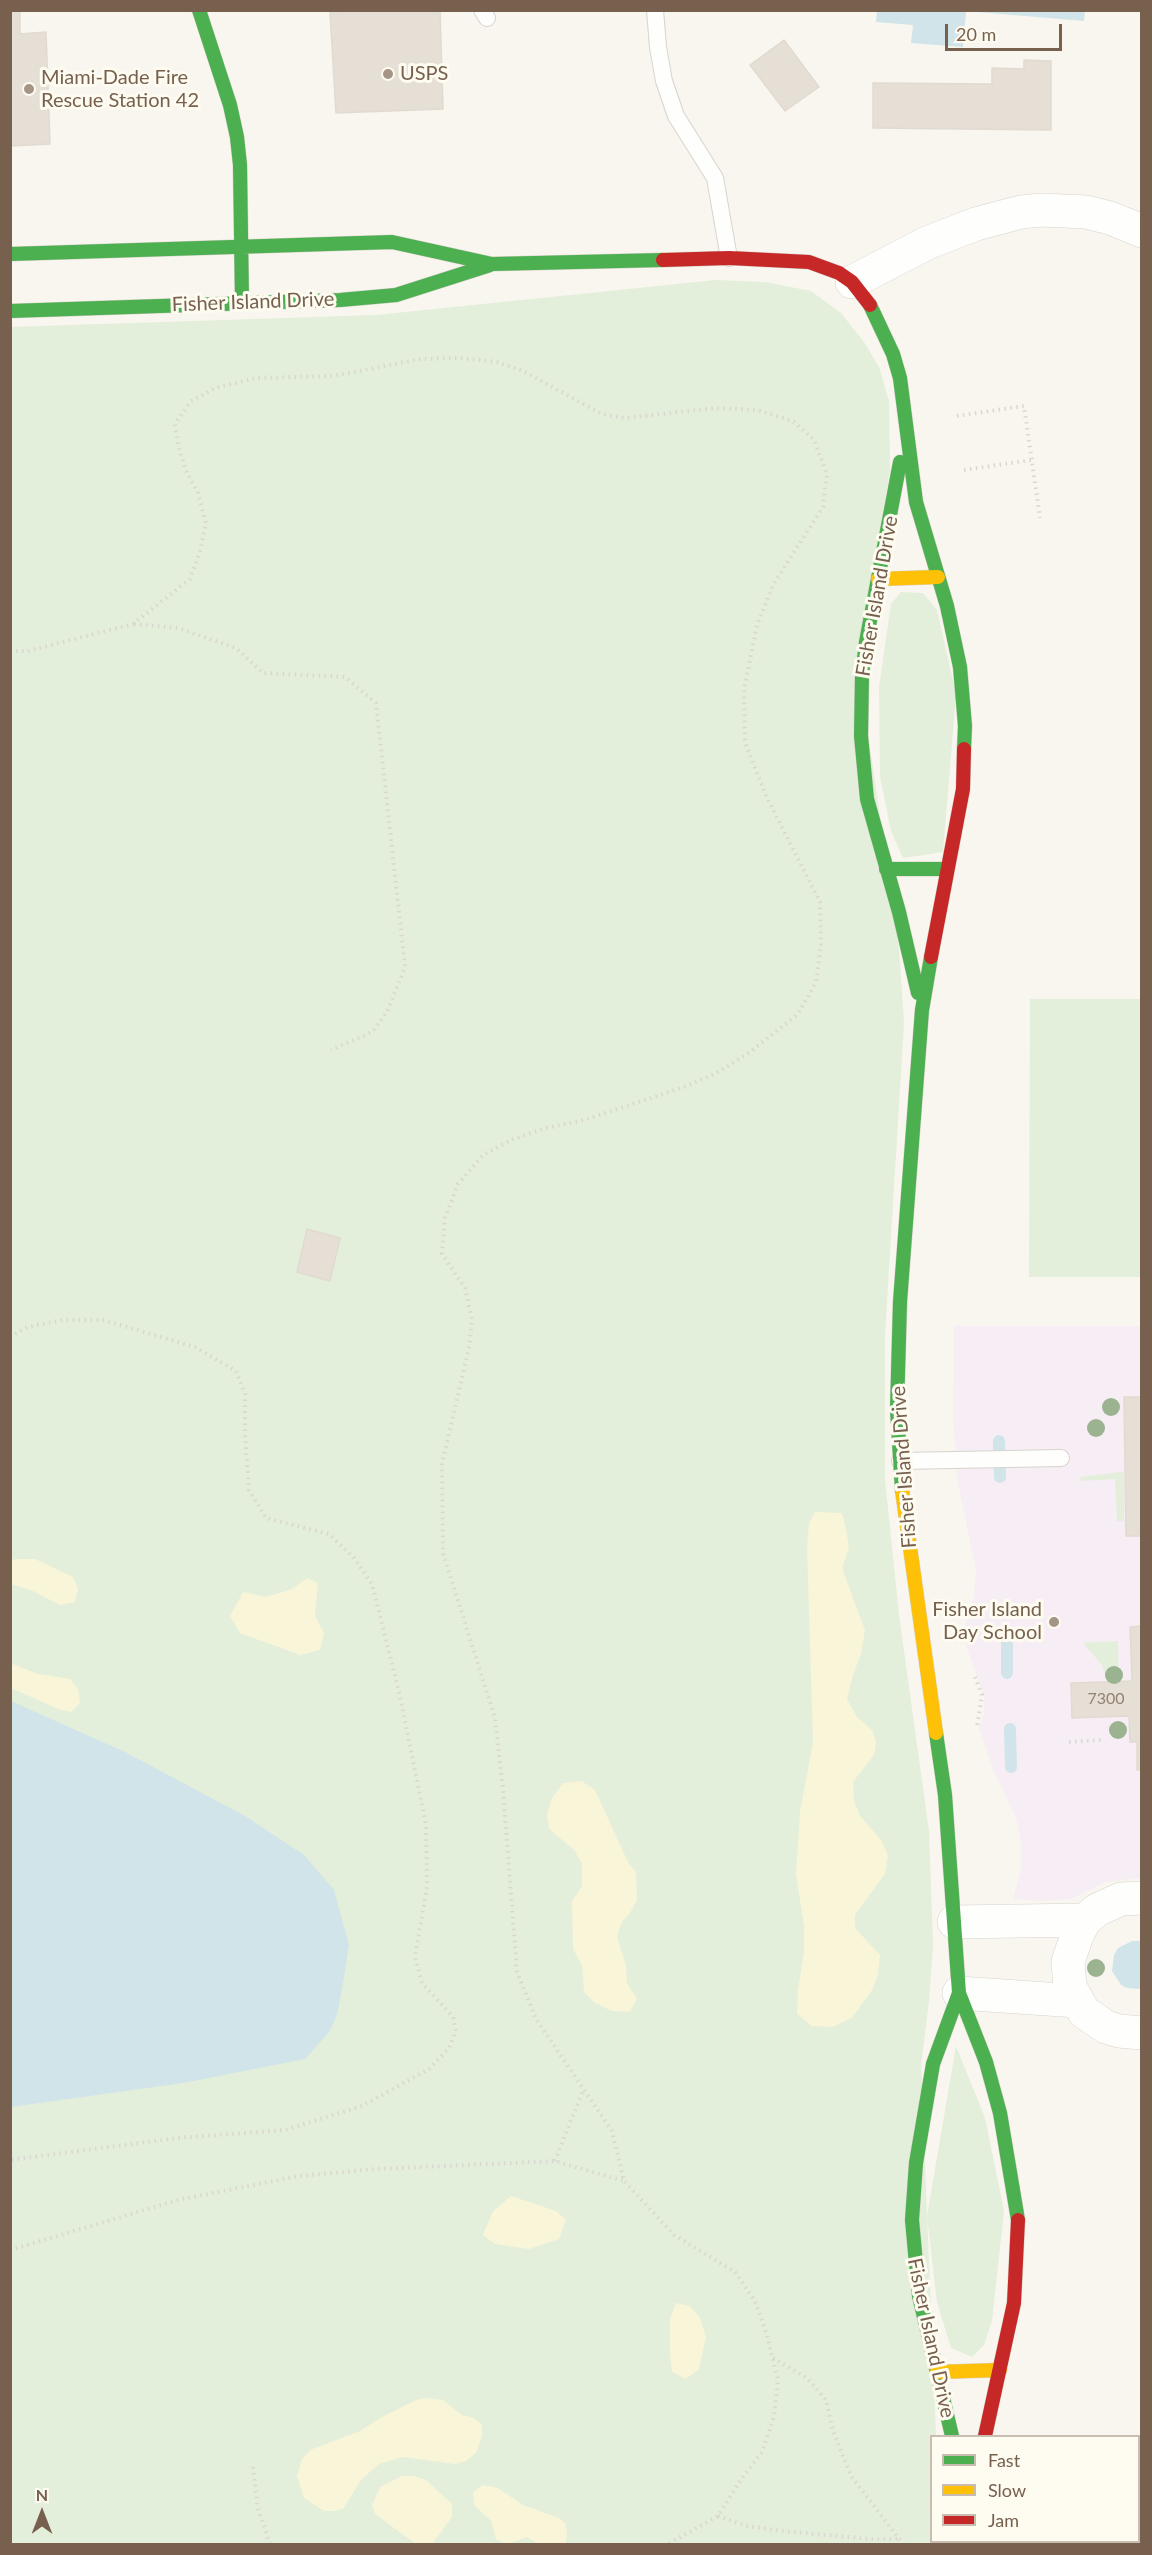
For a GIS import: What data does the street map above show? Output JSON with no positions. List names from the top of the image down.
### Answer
{
  "streets": {
    "street": ["Fisher Island Drive"]
  },
  "places": ["USPS", "Miami-Dade Fire Rescue Station 42", "Fisher Island Day School"],
  "house_numbers": ["7300"],
  "legend": ["Fast", "Slow", "Jam"],
  "scale_bar": "20 m",
  "north": "top"
}
